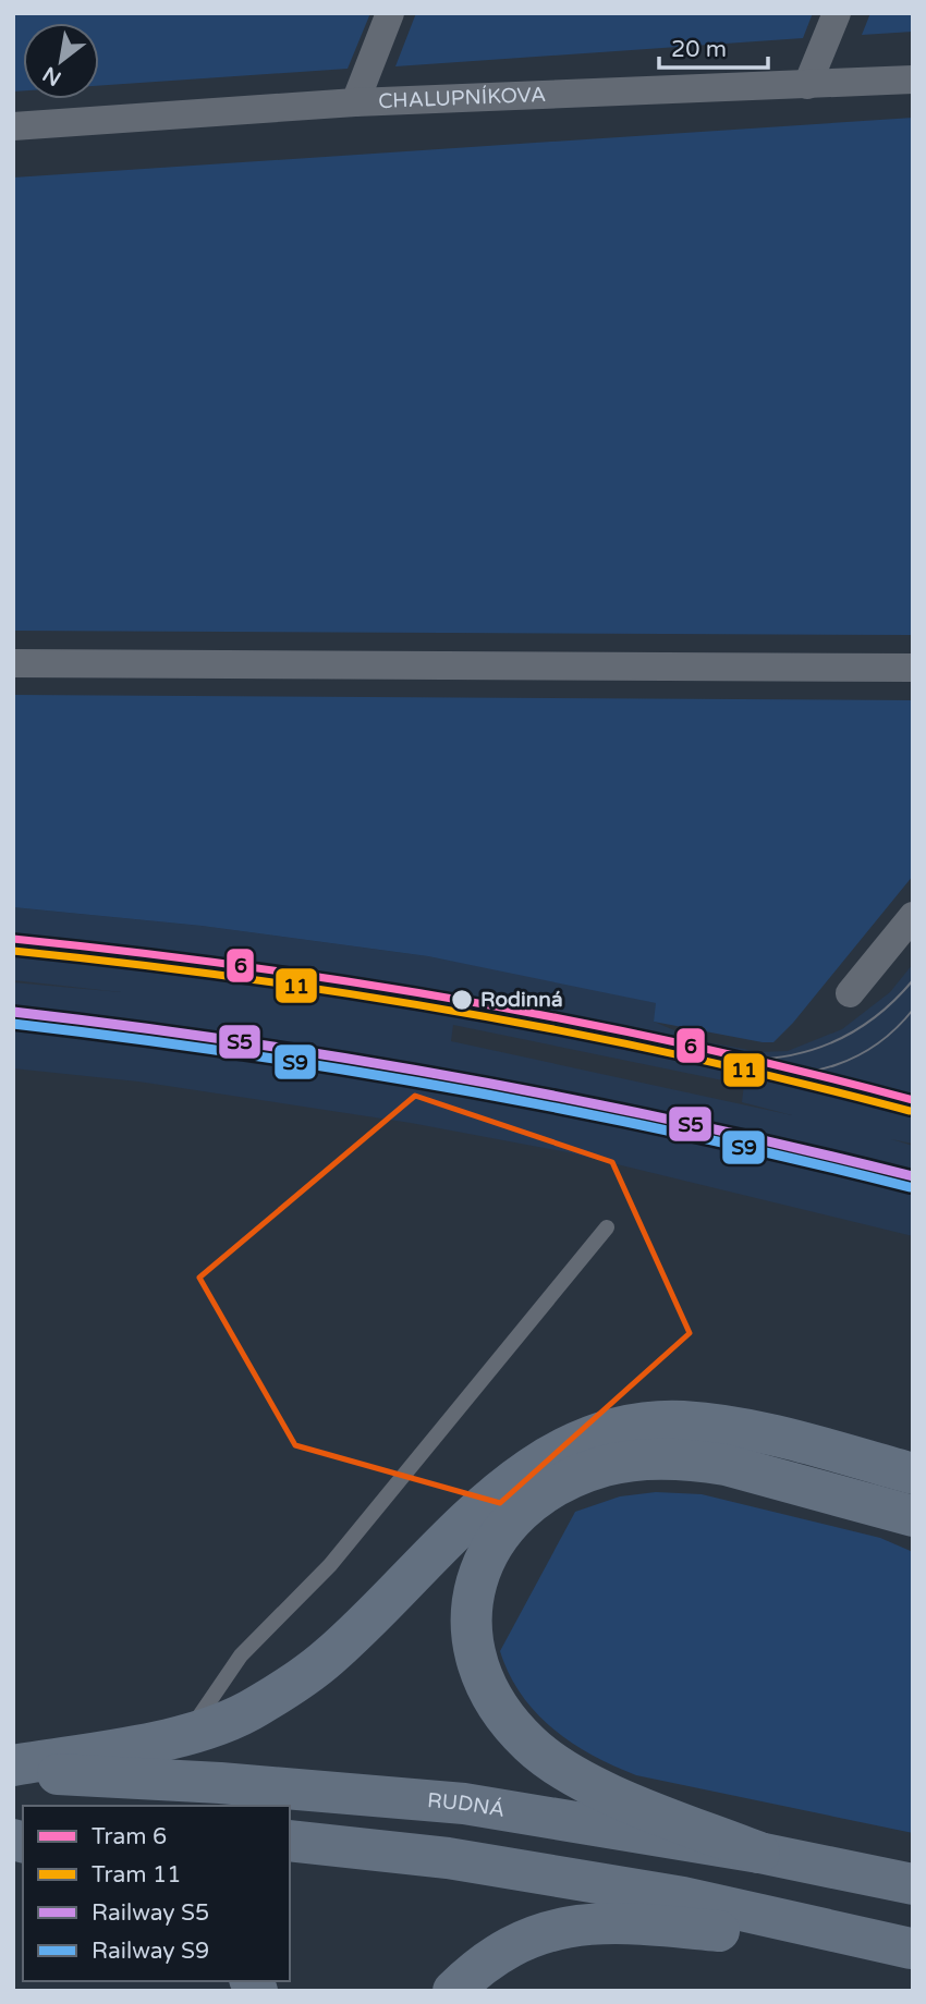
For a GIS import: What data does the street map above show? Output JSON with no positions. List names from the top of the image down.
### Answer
{
  "streets": {
    "highway": ["RUDNÁ"],
    "street": ["CHALUPNÍKOVA"]
  },
  "places": ["Rodinná"],
  "lines": [
    "tram line 6",
    "tram line 11",
    "rail line S5",
    "rail line S9"
  ],
  "legend": [
    "Tram 6",
    "Tram 11",
    "Railway S5",
    "Railway S9"
  ],
  "scale_bar": "20 m",
  "north": "bottom left"
}
